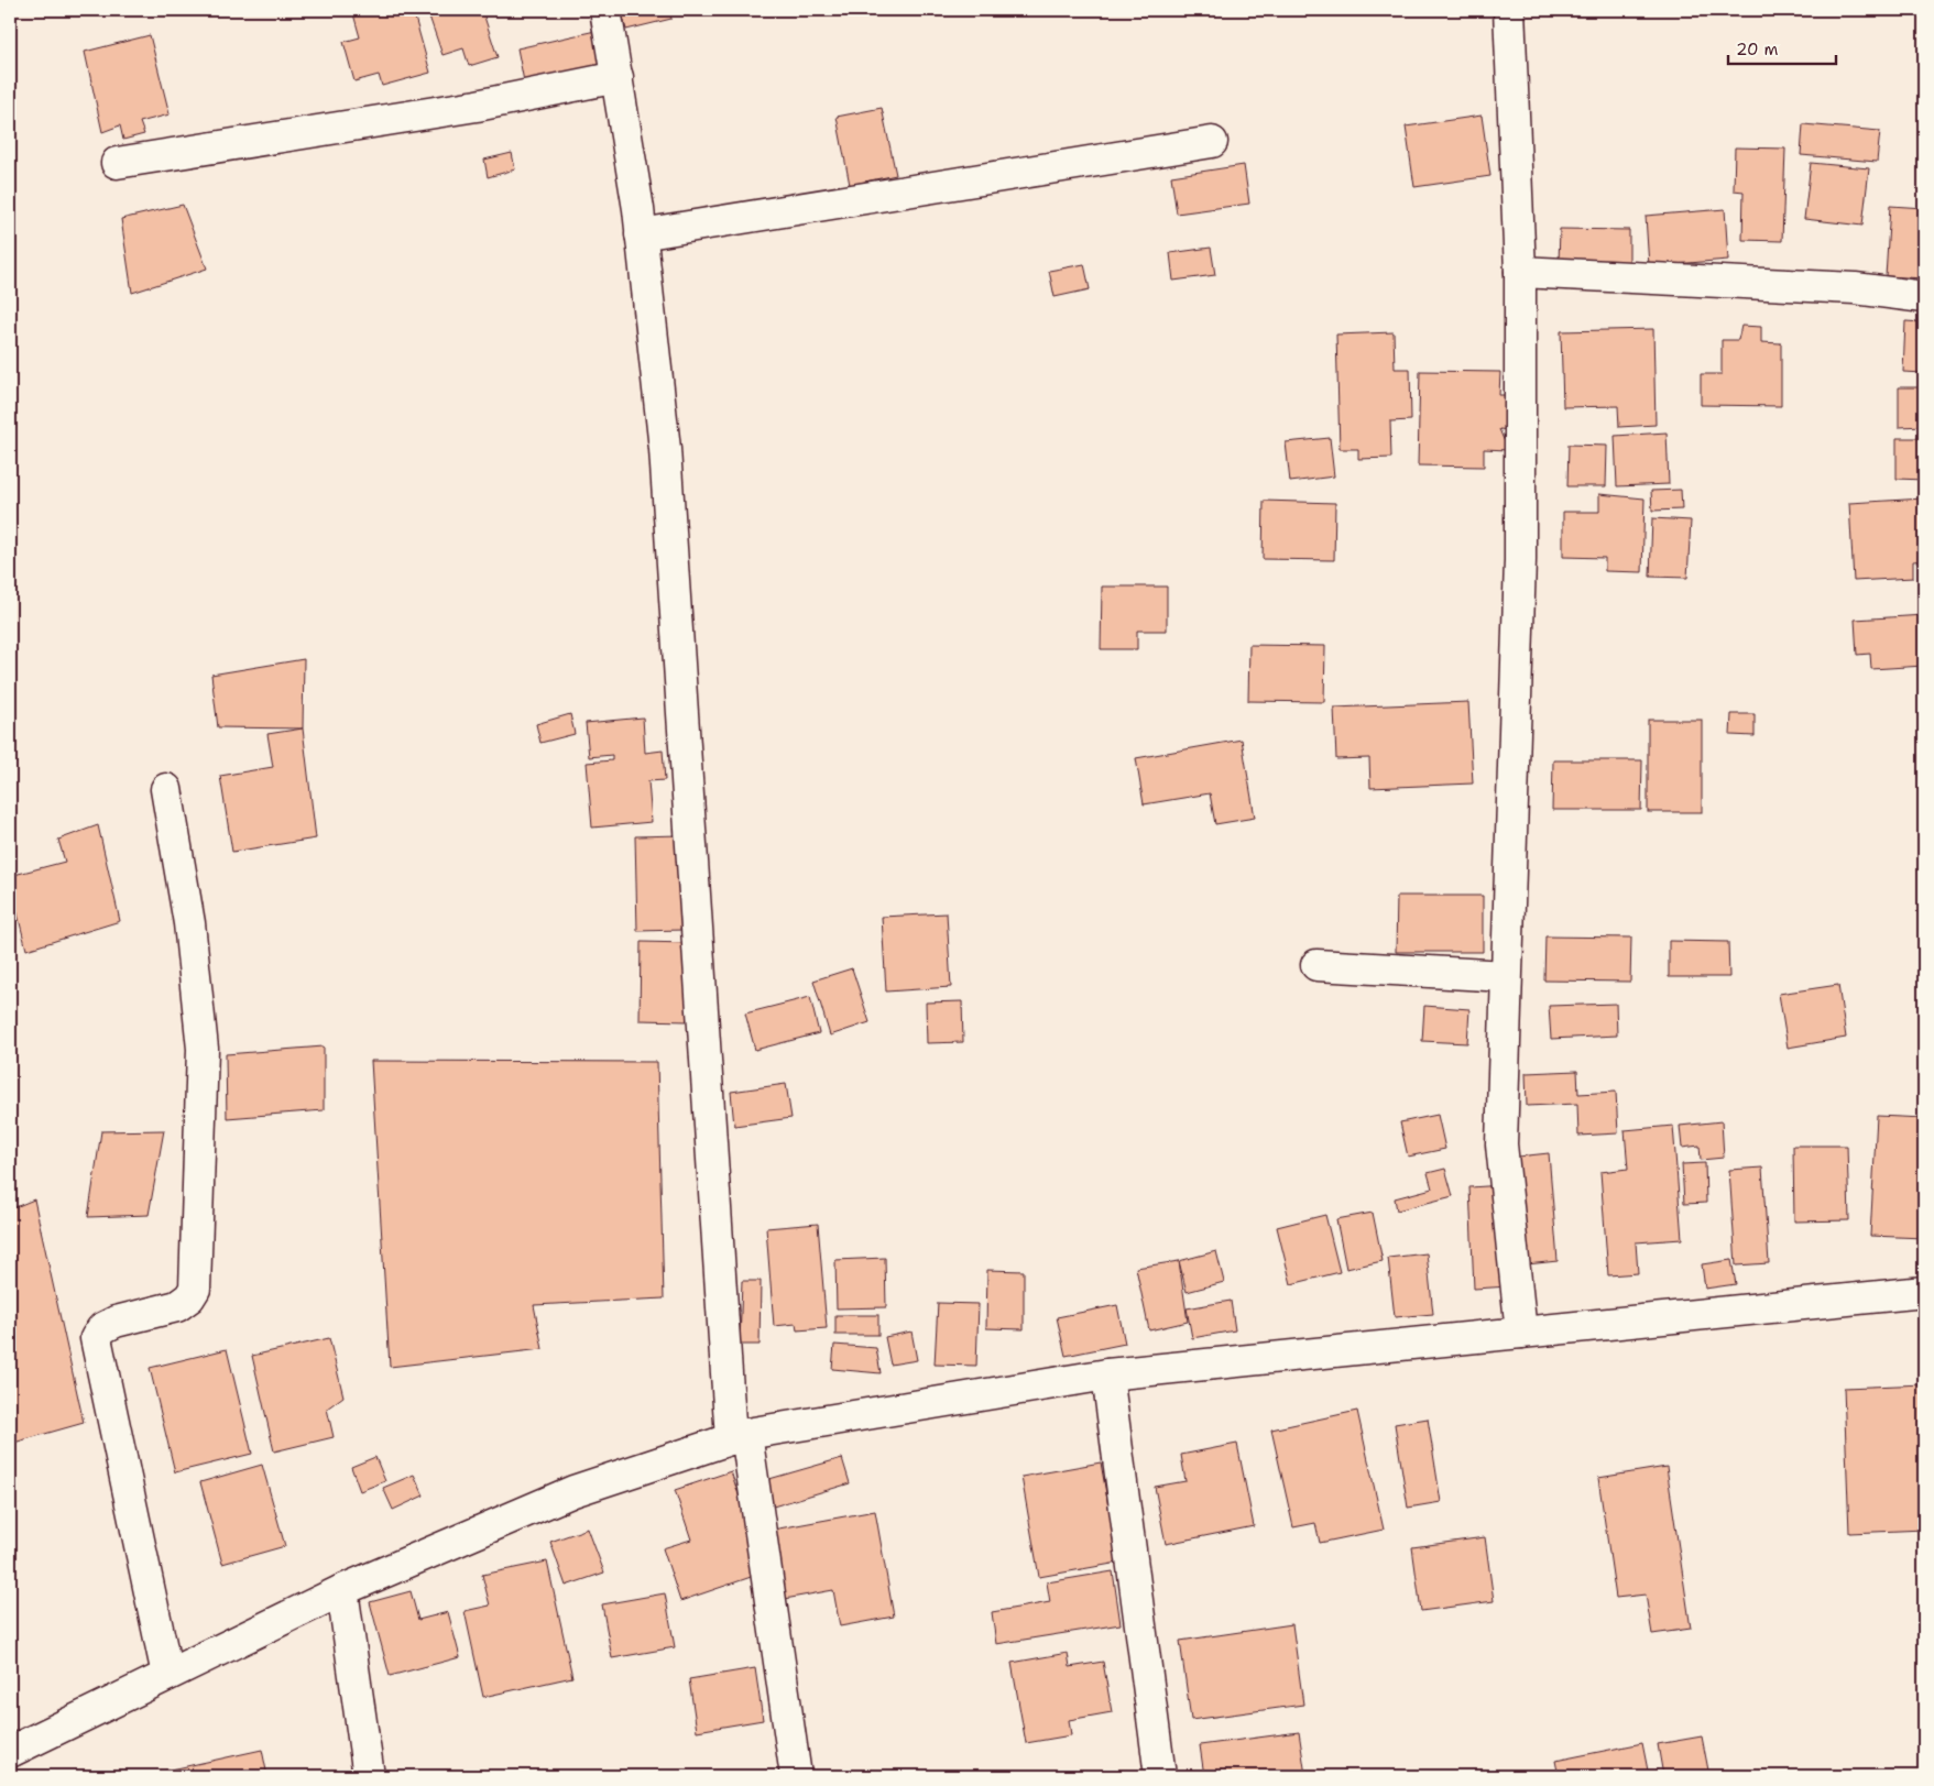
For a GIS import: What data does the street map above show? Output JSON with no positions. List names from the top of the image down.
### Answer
{
  "scale_bar": "20 m"
}
